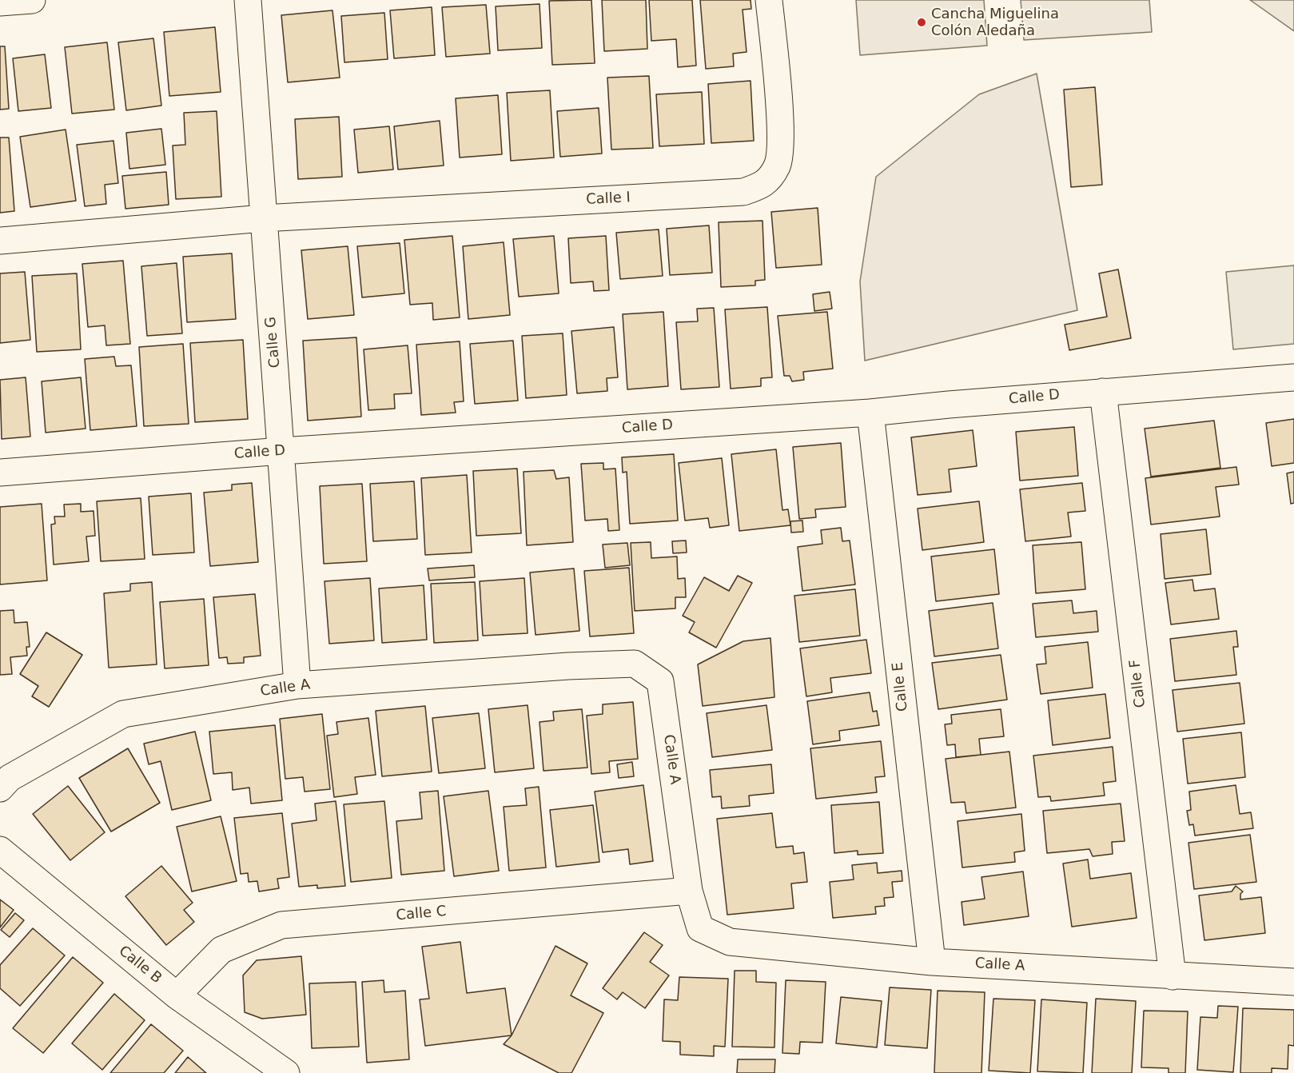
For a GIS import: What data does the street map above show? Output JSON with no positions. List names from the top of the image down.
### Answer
{
  "streets": {
    "street": [
      "Calle I",
      "Calle G",
      "Calle D",
      "Calle F",
      "Calle E",
      "Calle A",
      "Calle C",
      "Calle B"
    ]
  },
  "crossings": [
    ["Calle I", "Calle G"],
    ["Calle G", "Calle D"],
    ["Calle G", "Calle A"],
    ["Calle D", "Calle F"],
    ["Calle D", "Calle E"],
    ["Calle F", "Calle A"],
    ["Calle E", "Calle A"],
    ["Calle A", "Calle C"],
    ["Calle C", "Calle B"]
  ],
  "places": ["Cancha Miguelina Colón Aledaña"]
}
